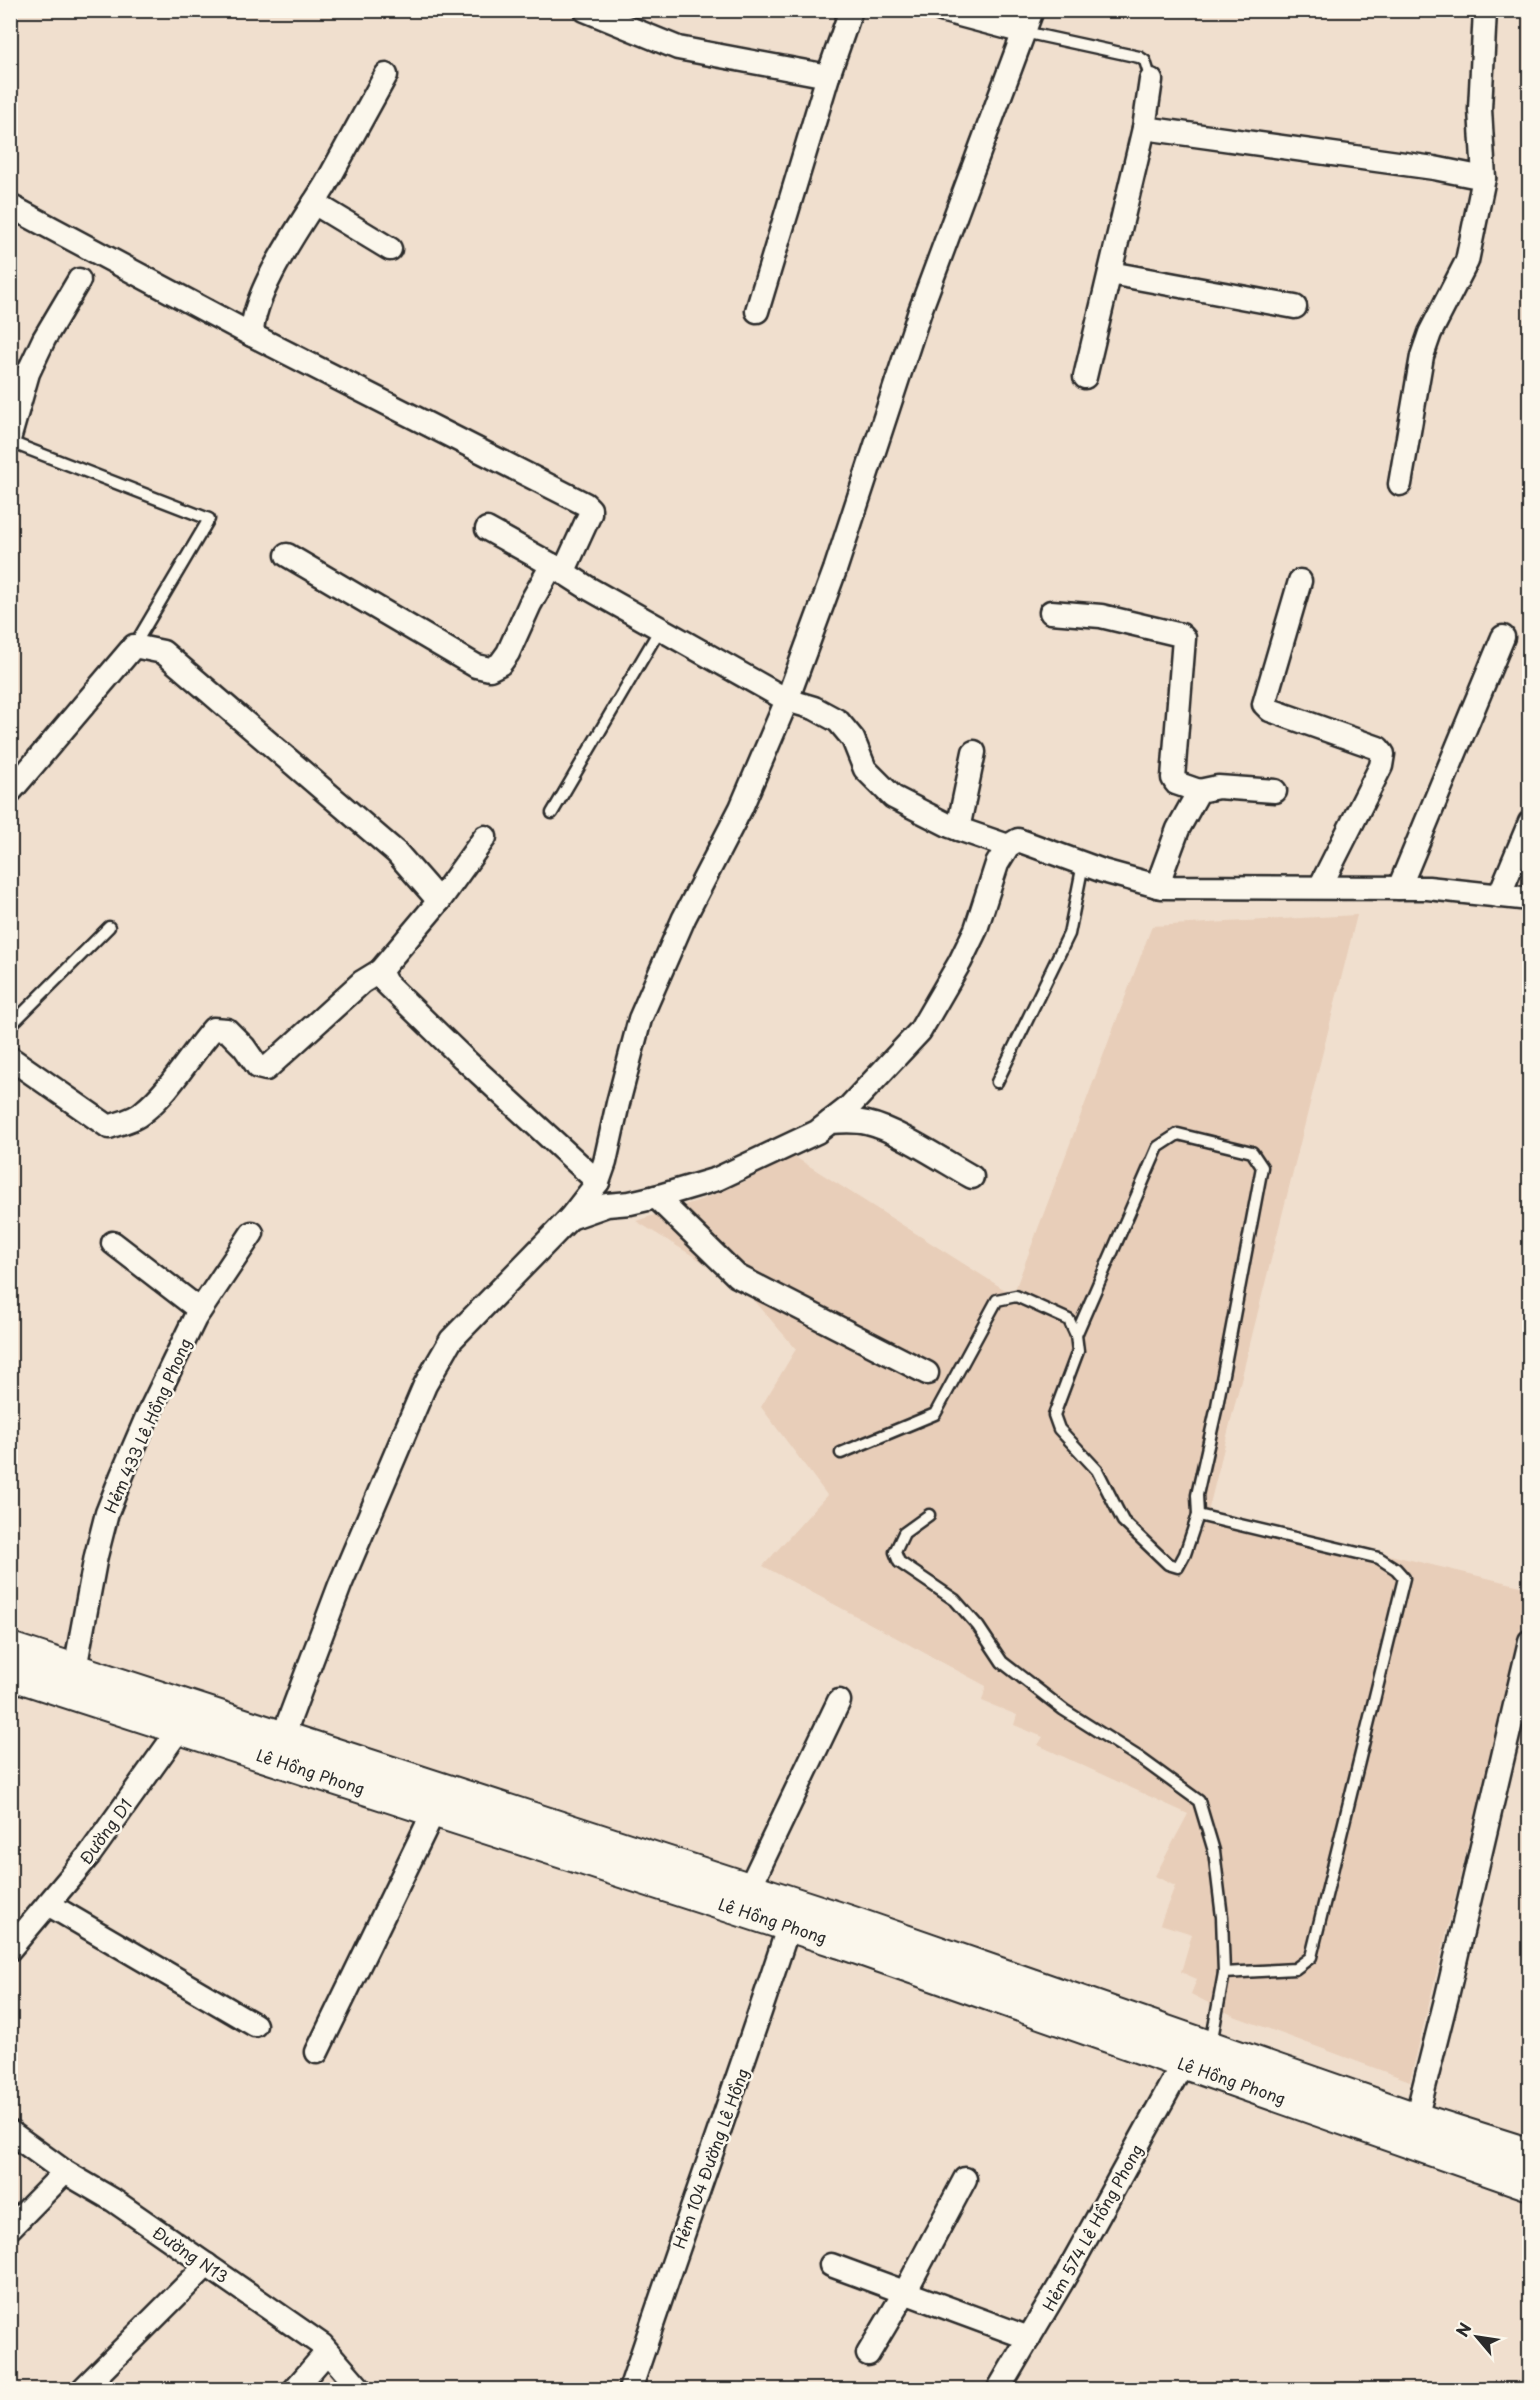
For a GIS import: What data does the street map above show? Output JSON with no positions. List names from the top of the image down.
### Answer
{
  "streets": {
    "street": [
      "Hẻm 433 Lê Hồng Phong",
      "Lê Hồng Phong",
      "Đường D1",
      "Hẻm 104 Đường Lê Hồng",
      "Hẻm 574 Lê Hồng Phong",
      "Đường N13"
    ]
  },
  "crossings": [
    ["Hẻm 433 Lê Hồng Phong", "Lê Hồng Phong"],
    ["Lê Hồng Phong", "Đường D1"],
    ["Lê Hồng Phong", "Hẻm 104 Đường Lê Hồng"],
    ["Lê Hồng Phong", "Hẻm 574 Lê Hồng Phong"]
  ],
  "north": "top left"
}
